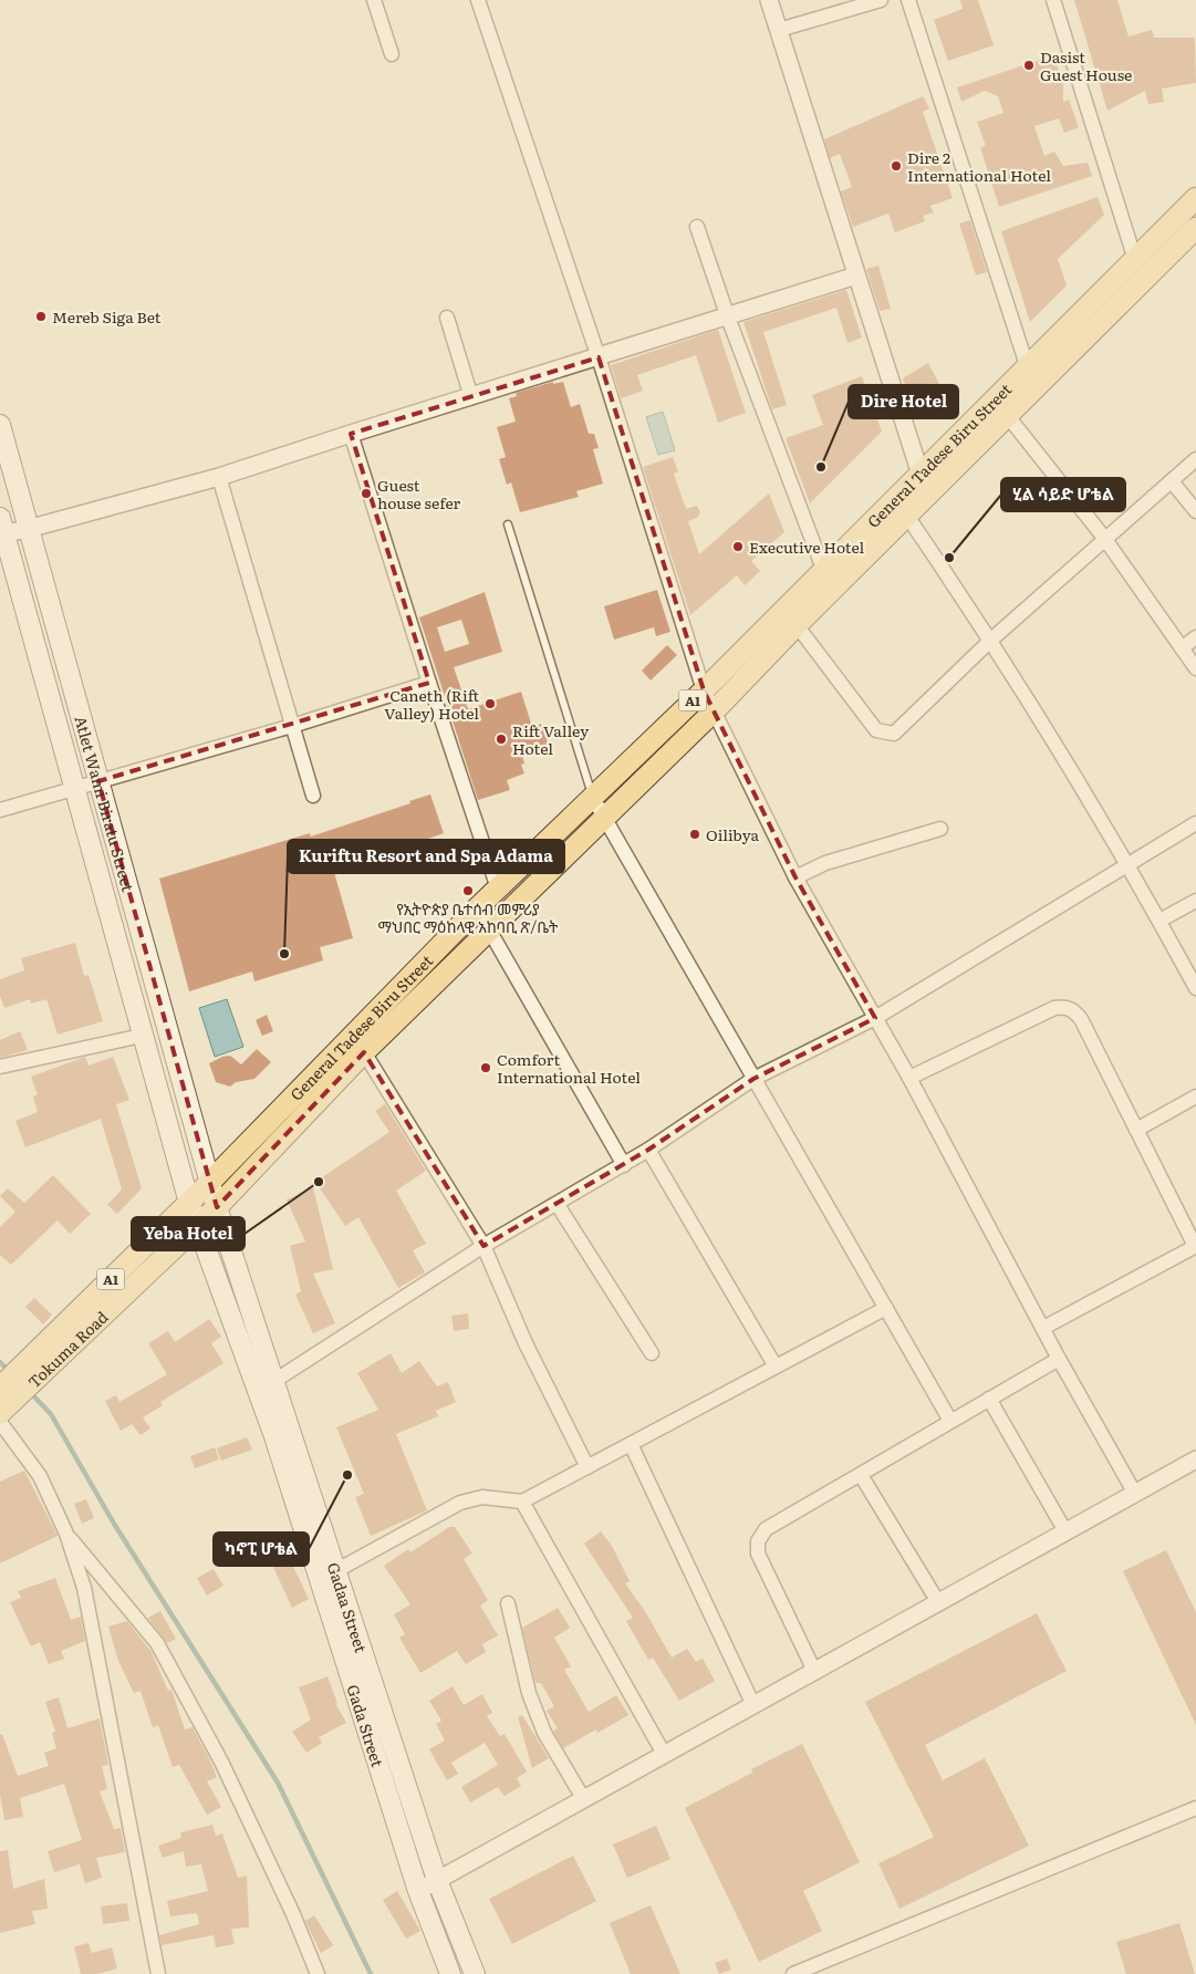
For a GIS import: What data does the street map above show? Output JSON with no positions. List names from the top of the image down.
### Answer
{
  "streets": {
    "main road": [
      "General Tadese Biru Street",
      "A1",
      "Atlet Wami Biratu Street",
      "Tokuma Road",
      "Gadaa Street",
      "Gada Street"
    ]
  },
  "crossings": [
    ["General Tadese Biru Street", "Atlet Wami Biratu Street"],
    ["General Tadese Biru Street", "Tokuma Road"],
    ["General Tadese Biru Street", "Gadaa Street"],
    ["General Tadese Biru Street", "Gada Street"],
    ["Atlet Wami Biratu Street", "Tokuma Road"],
    ["Atlet Wami Biratu Street", "Gadaa Street"],
    ["Atlet Wami Biratu Street", "Gada Street"],
    ["Tokuma Road", "Gada Street"]
  ],
  "places": [
    "Dasist Guest House",
    "Dire 2 International Hotel",
    "Mereb Siga Bet",
    "Dire Hotel",
    "Guest house sefer",
    "Executive Hotel",
    "ሂል ሳይድ ሆቴል",
    "Caneth (Rift Valley) Hotel",
    "Rift Valley Hotel",
    "Oilibya",
    "የኢትዮጵያ ቤተሰብ መምሪያ ማህበር ማዕከላዊ አከባቢ ጽ/ቤት",
    "Kuriftu Resort and Spa Adama",
    "Comfort International Hotel",
    "Yeba Hotel",
    "ካኖፒ ሆቴል"
  ]
}
